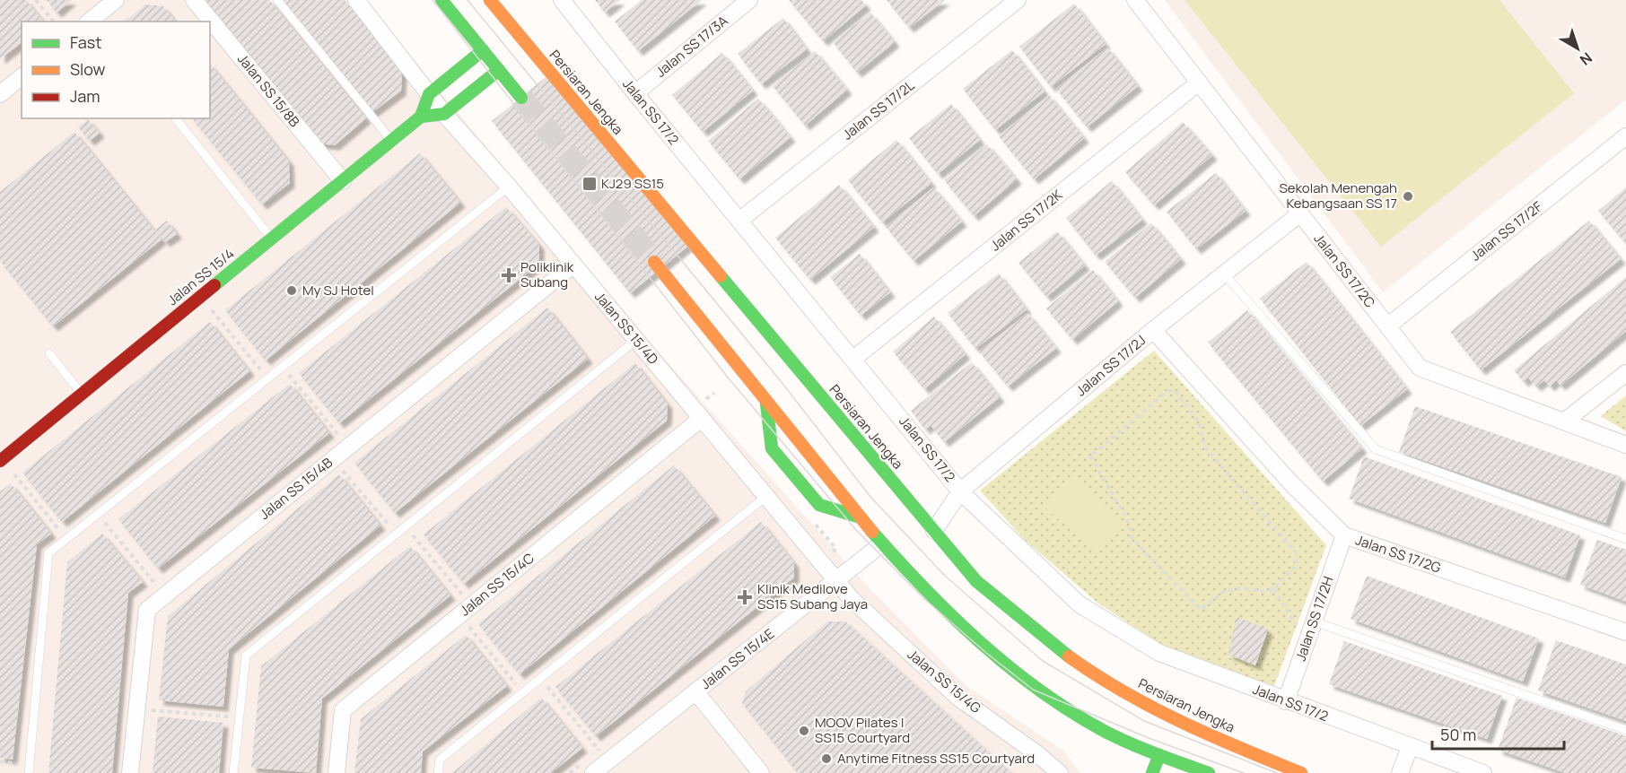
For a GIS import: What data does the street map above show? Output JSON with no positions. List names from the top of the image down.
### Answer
{
  "streets": {
    "main road": ["Persiaran Jengka", "Jalan SS 15/4"],
    "street": [
      "Jalan SS 17/3A",
      "Jalan SS 15/8B",
      "Jalan SS 17/2L",
      "Jalan SS 17/2",
      "Jalan SS 17/2K",
      "Jalan SS 17/2F",
      "Jalan SS 17/2C",
      "Jalan SS 15/4D",
      "Jalan SS 17/2J",
      "Jalan SS 15/4B",
      "Jalan SS 17/2G",
      "Jalan SS 15/4C",
      "Jalan SS 17/2H",
      "Jalan SS 15/4E",
      "Jalan SS 15/4G"
    ]
  },
  "crossings": [
    ["Jalan SS 17/3A", "Jalan SS 17/2"],
    ["Jalan SS 15/8B", "Jalan SS 15/4"],
    ["Persiaran Jengka", "Jalan SS 17/2J"],
    ["Jalan SS 17/2L", "Jalan SS 17/2"],
    ["Jalan SS 17/2", "Jalan SS 17/2K"],
    ["Jalan SS 17/2", "Jalan SS 17/2J"],
    ["Jalan SS 17/2", "Jalan SS 17/2H"],
    ["Jalan SS 17/2K", "Jalan SS 17/2C"],
    ["Jalan SS 17/2F", "Jalan SS 17/2C"],
    ["Jalan SS 17/2C", "Jalan SS 17/2J"],
    ["Jalan SS 15/4D", "Jalan SS 15/4B"],
    ["Jalan SS 15/4D", "Jalan SS 15/4C"],
    ["Jalan SS 15/4D", "Jalan SS 15/4E"],
    ["Jalan SS 15/4D", "Jalan SS 15/4G"],
    ["Jalan SS 17/2J", "Jalan SS 17/2G"],
    ["Jalan SS 17/2G", "Jalan SS 17/2H"],
    ["Jalan SS 15/4E", "Jalan SS 15/4G"]
  ],
  "places": {
    "transit": ["KJ29 SS15"],
    "other": [
      "Sekolah Menengah Kebangsaan SS 17",
      "My SJ Hotel",
      "MOOV Pilates | SS15 Courtyard",
      "Anytime Fitness SS15 Courtyard"
    ],
    "health": ["Poliklinik Subang", "Klinik Medilove SS15 Subang Jaya"]
  },
  "legend": ["Fast", "Slow", "Jam"],
  "scale_bar": "50 m",
  "north": "bottom right"
}
